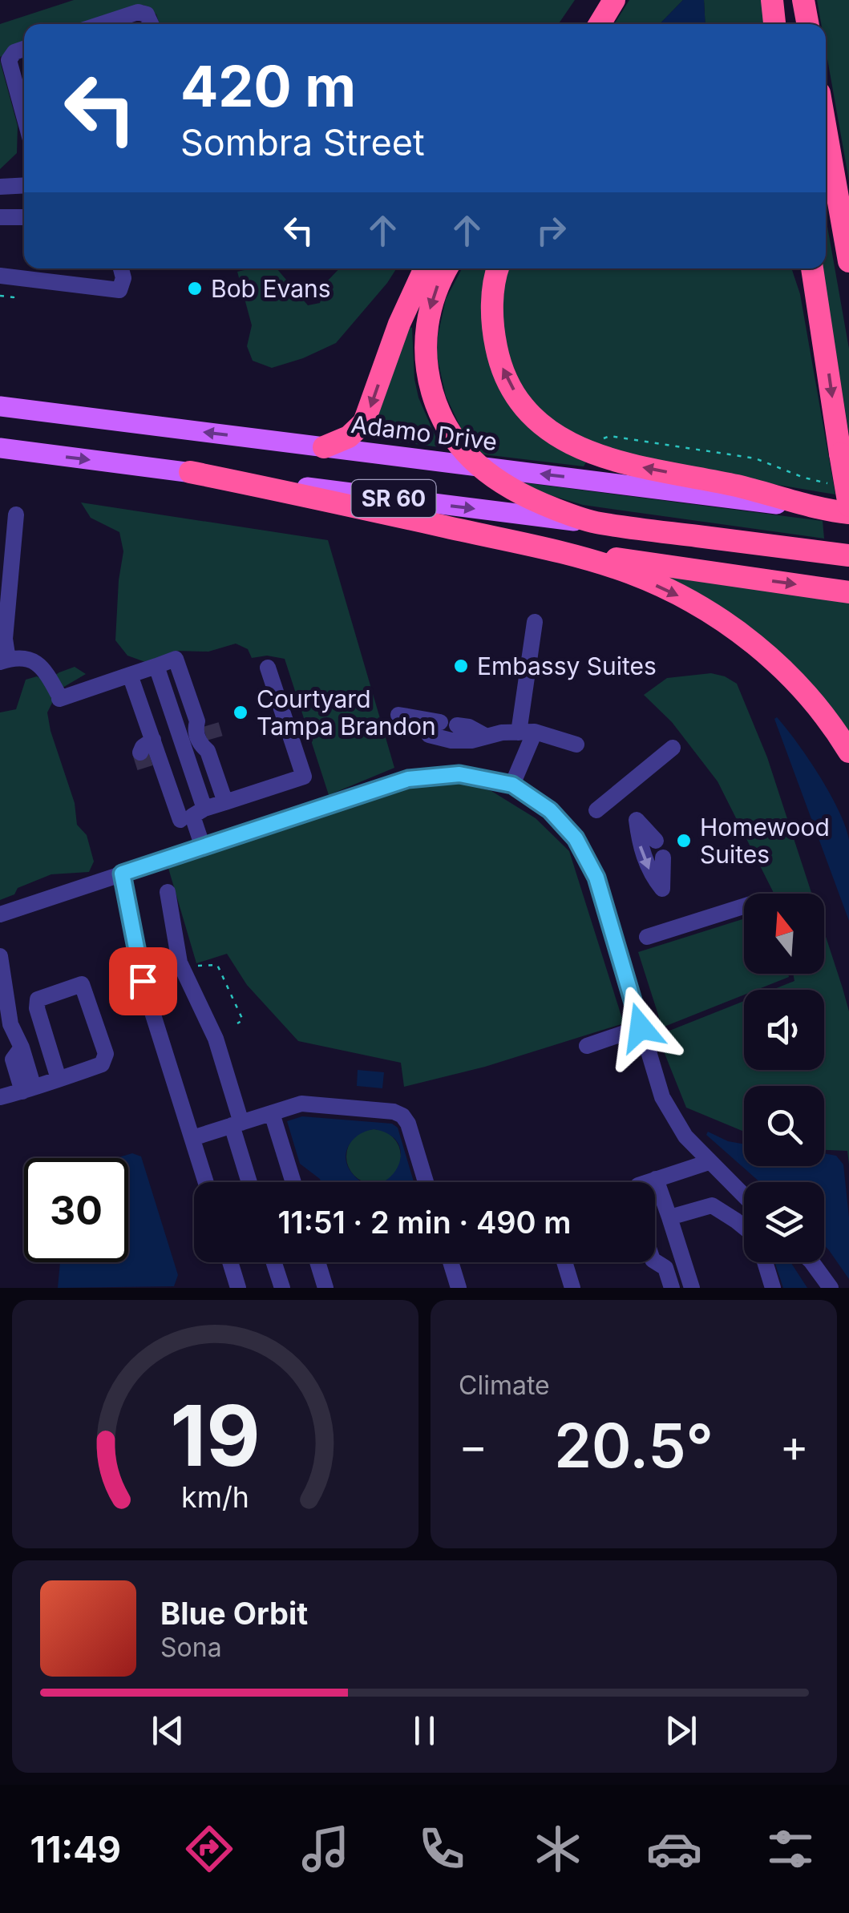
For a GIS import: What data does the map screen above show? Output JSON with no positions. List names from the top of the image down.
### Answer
{
  "streets": {
    "highway": ["SR 60"],
    "main road": ["Adamo Drive"]
  },
  "places": [
    "Bob Evans",
    "Embassy Suites",
    "Courtyard Tampa Brandon",
    "Homewood Suites"
  ],
  "north": "top",
  "page": {
    "turn": ["420 m", "Sombra Street"],
    "limit": "30",
    "trip": "11:51 · 2 min · 490 m",
    "tile": "Climate",
    "heat": ["−", "20.5°", "+"],
    "song": ["Blue Orbit", "Sona"],
    "tabs": "11:49",
    "gauge": ["19", "km/h"]
  }
}
